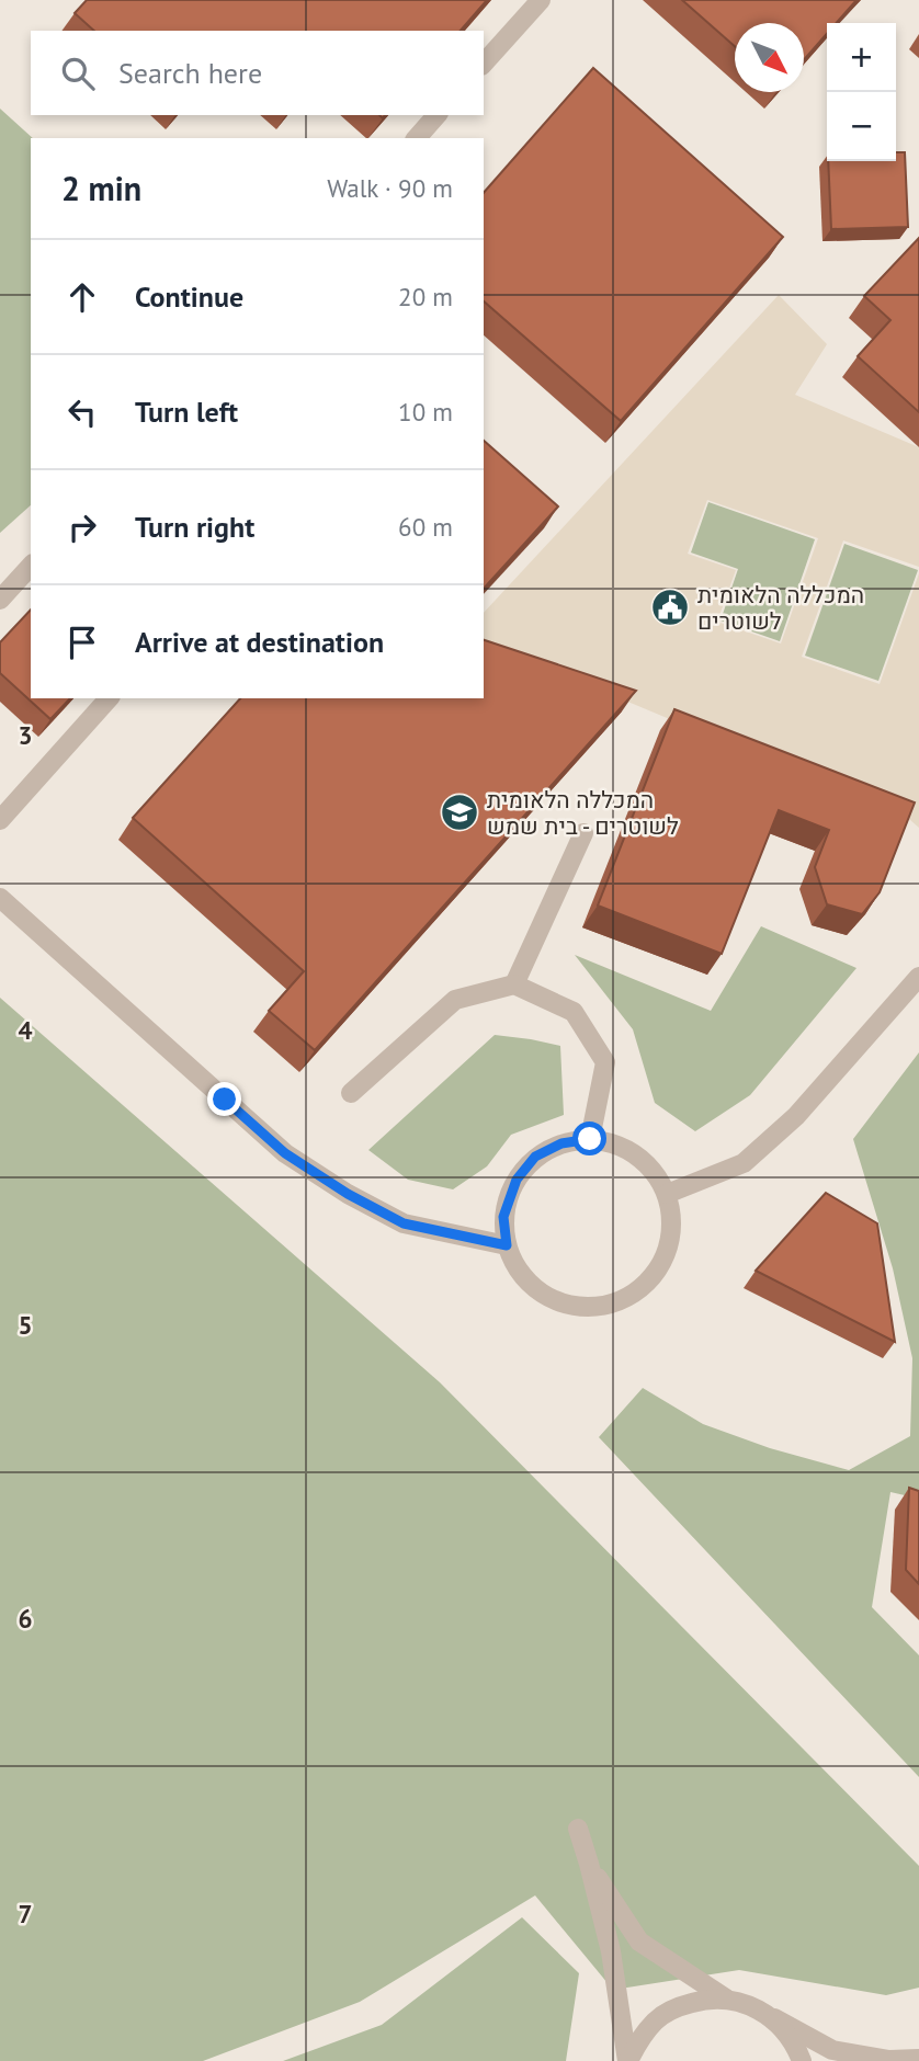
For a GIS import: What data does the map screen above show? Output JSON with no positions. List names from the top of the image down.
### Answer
{
  "places": {
    "public building": ["המכללה הלאומית לשוטרים"],
    "school or university": ["המכללה הלאומית לשוטרים - בית שמש"]
  },
  "north": "bottom right",
  "page": {
    "map_buttons": ["+", "−"],
    "search": "Search here",
    "heading": ["2 min", "Walk · 90 m"],
    "list": [
      ["Continue", "20 m"],
      ["Turn left", "10 m"],
      ["Turn right", "60 m"],
      "Arrive at destination"
    ]
  },
  "grid": {
    "rows": [
      "3",
      "4",
      "5",
      "6",
      "7"
    ]
  }
}
